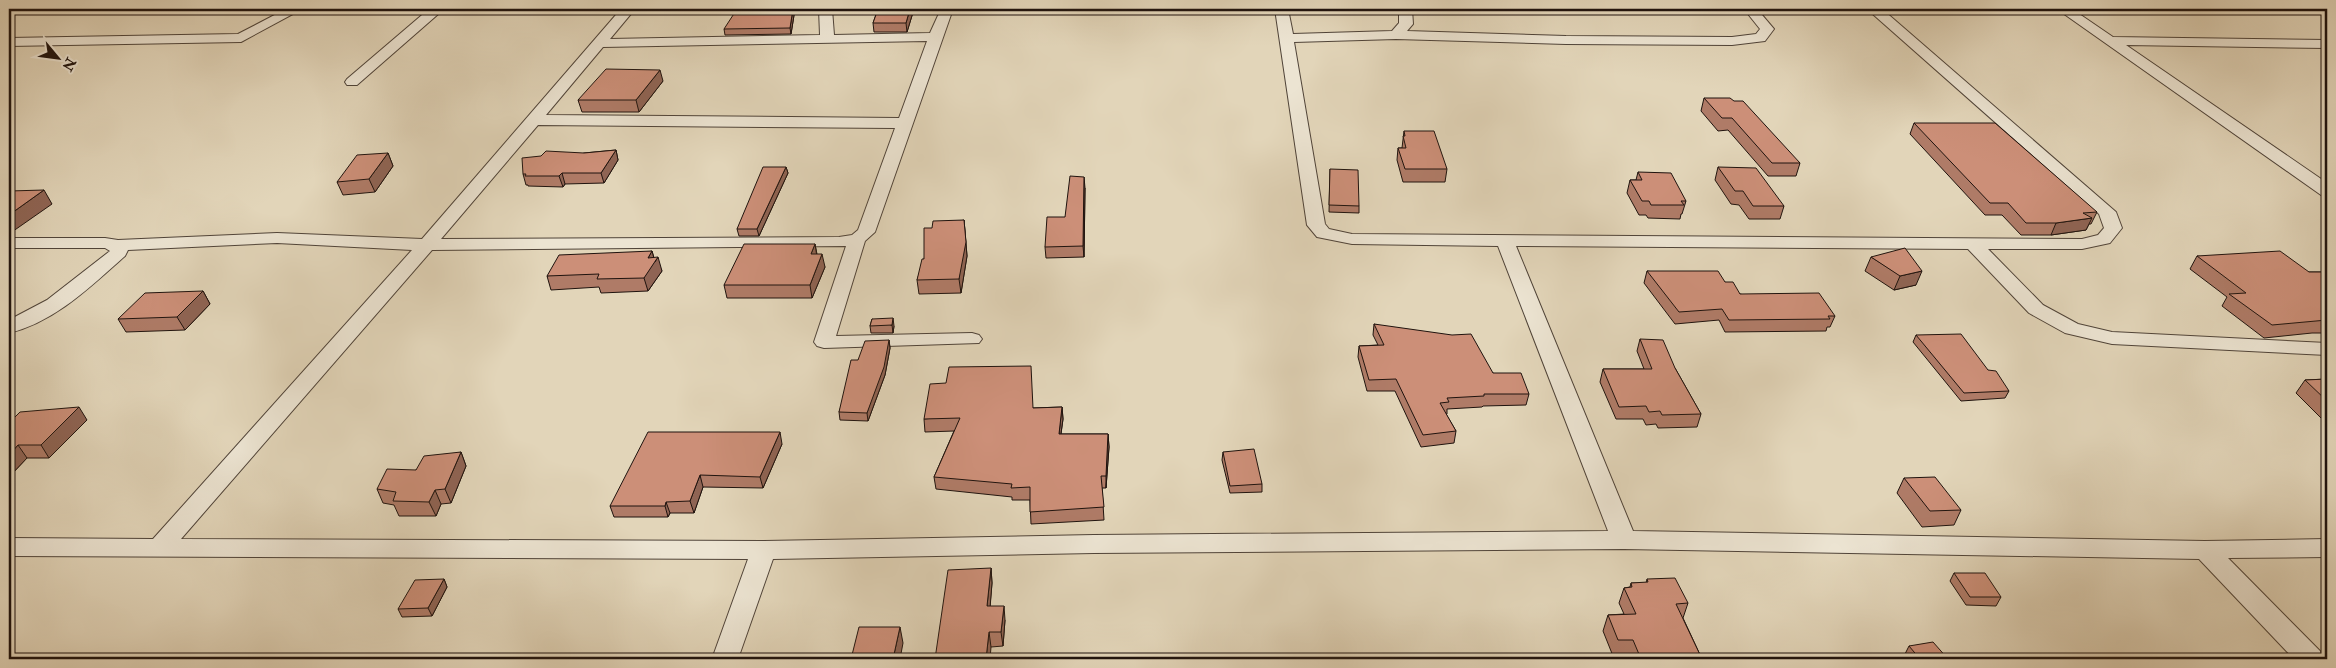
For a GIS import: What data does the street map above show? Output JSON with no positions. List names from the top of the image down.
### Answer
{
  "north": "bottom right"
}
